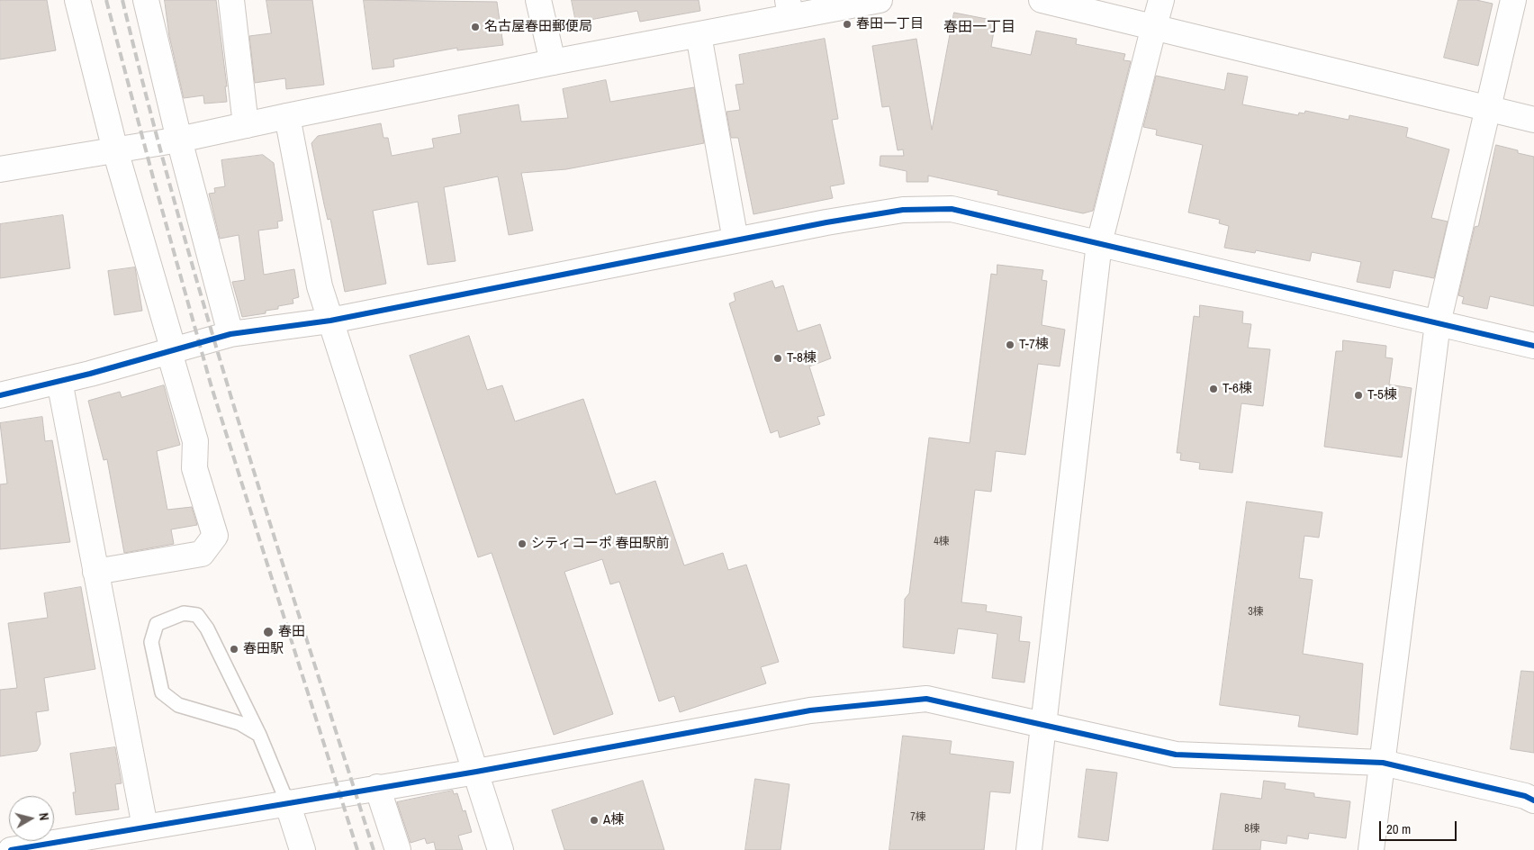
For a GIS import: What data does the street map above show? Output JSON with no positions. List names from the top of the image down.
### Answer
{
  "districts": ["春田一丁目"],
  "places": [
    "春田一丁目",
    "名古屋春田郵便局",
    "T-7棟",
    "T-8棟",
    "T-6棟",
    "T-5棟",
    "シティコーポ 春田駅前",
    "春田",
    "春田駅",
    "A棟"
  ],
  "house_numbers": [
    "4棟",
    "3棟",
    "7棟",
    "8棟"
  ],
  "scale_bar": "20 m",
  "north": "right"
}
